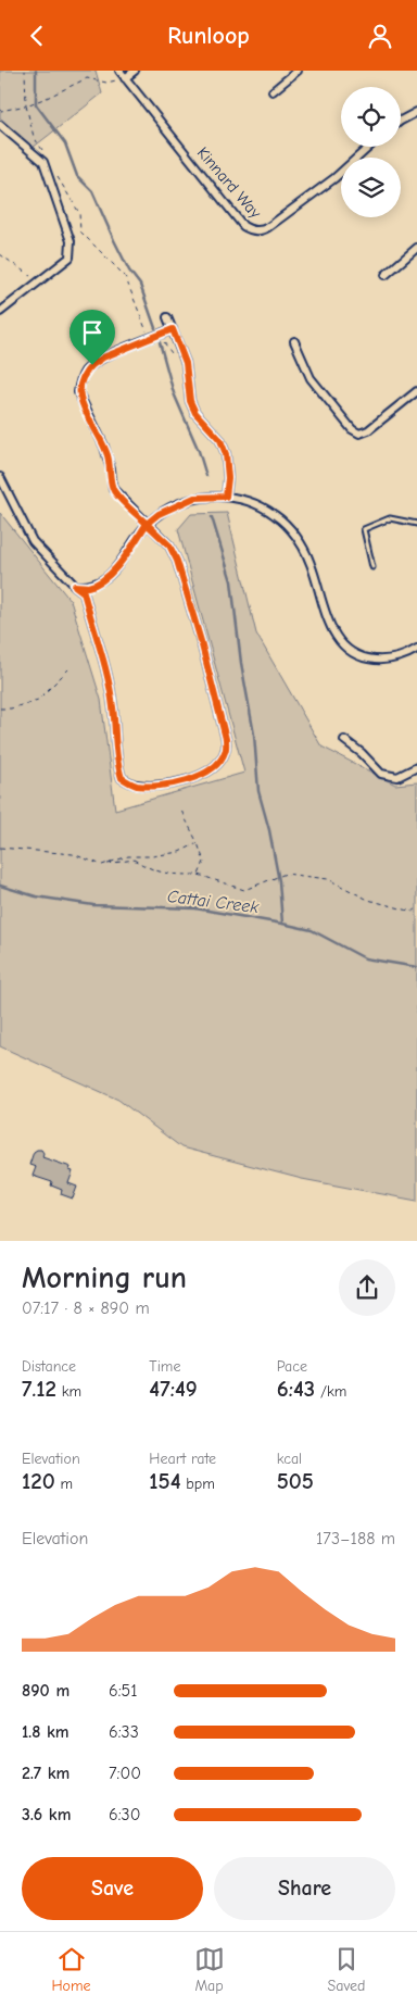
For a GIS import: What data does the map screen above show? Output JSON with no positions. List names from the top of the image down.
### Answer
{
  "streets": {
    "street": ["Kinnard Way"]
  },
  "water": ["Cattai Creek"],
  "page": {
    "header": "Runloop",
    "heading": ["Morning run", "07:17 · 8 × 890 m"],
    "stats": [
      ["Distance", "7.12 km"],
      ["Time", "47:49"],
      ["Pace", "6:43 /km"],
      ["Elevation", "120 m"],
      ["Heart rate", "154 bpm"],
      ["kcal", "505"]
    ],
    "chart": ["Elevation", "173–188 m"],
    "list": [
      {
        "name": "890 m",
        "note": "6:51"
      },
      {
        "name": "1.8 km",
        "note": "6:33"
      },
      {
        "name": "2.7 km",
        "note": "7:00"
      },
      {
        "name": "3.6 km",
        "note": "6:30"
      }
    ],
    "buttons": ["Save", "Share"],
    "tabs": ["Home", "Map", "Saved"]
  }
}
